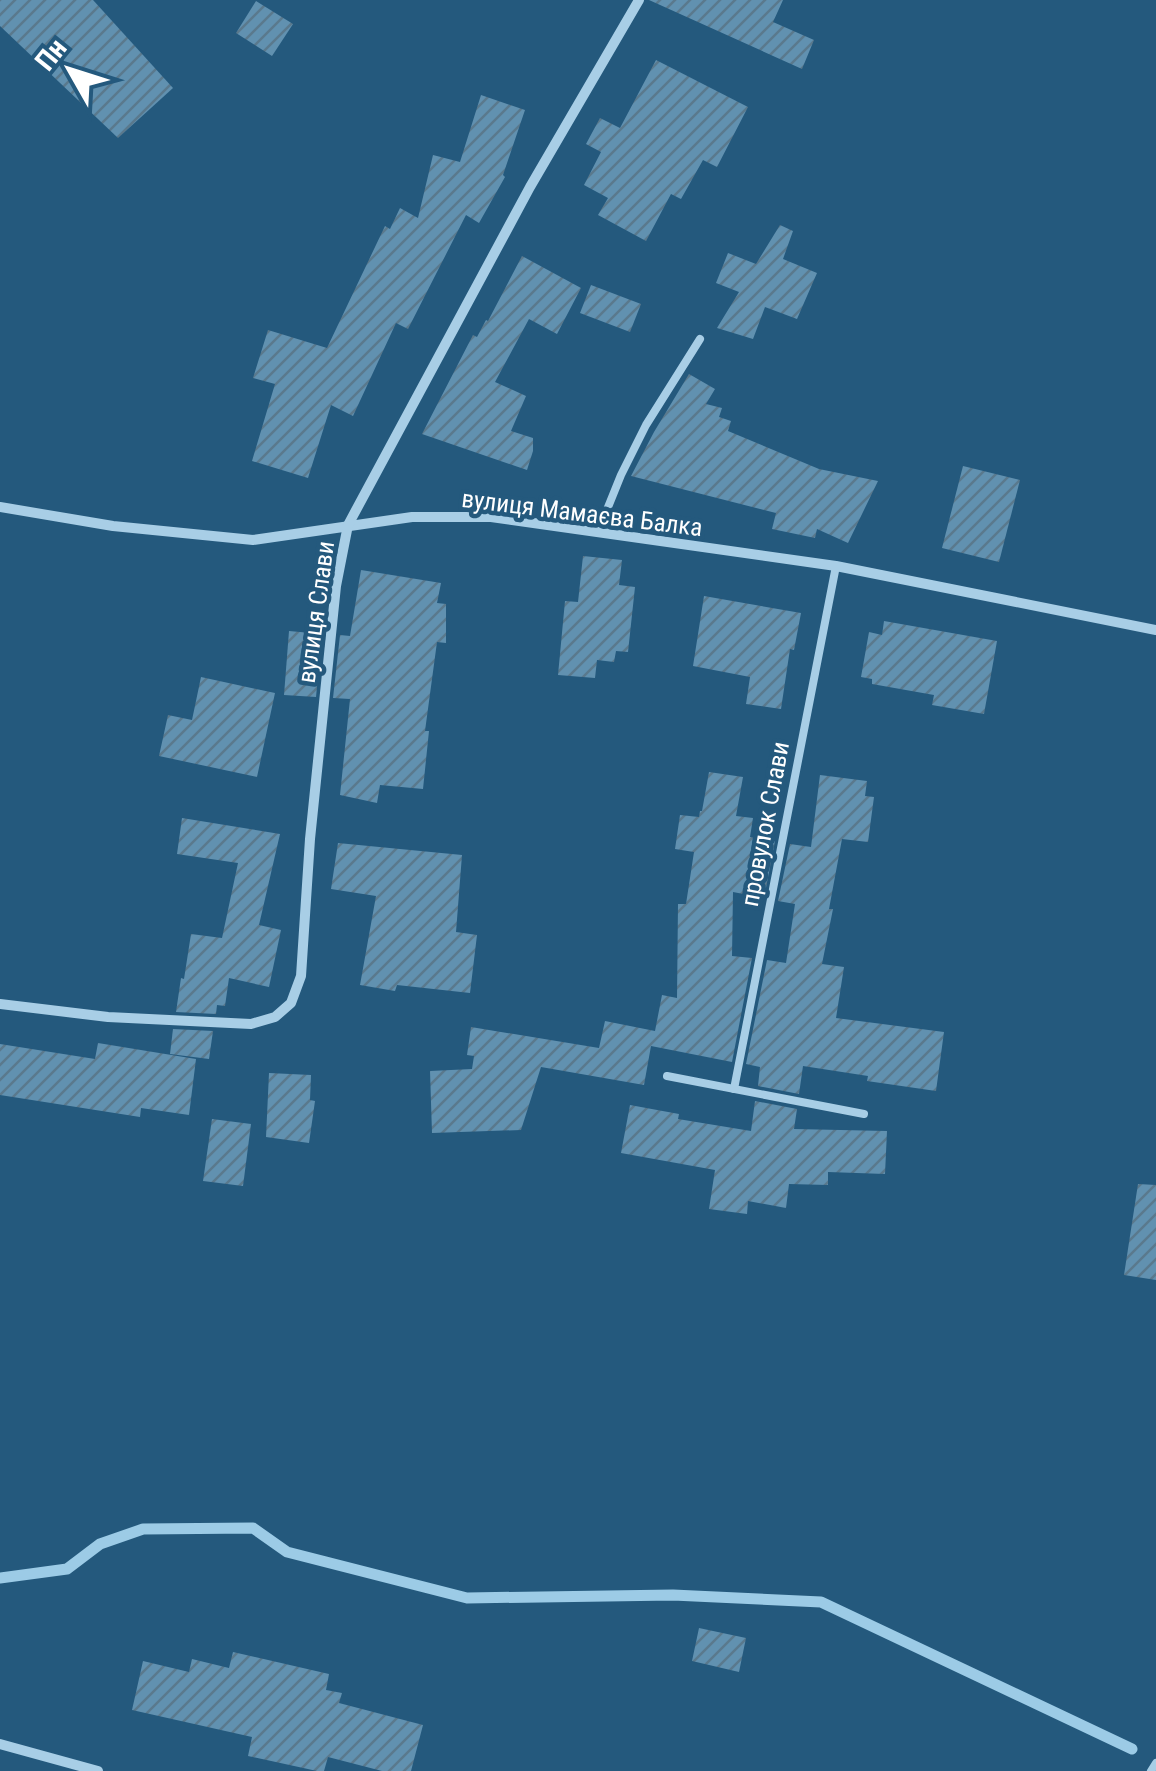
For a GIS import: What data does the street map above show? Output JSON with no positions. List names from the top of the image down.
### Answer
{
  "streets": {
    "street": ["вулиця Мамаєва Балка", "вулиця Слави"],
    "lane": ["провулок Слави"]
  },
  "crossings": [
    ["вулиця Мамаєва Балка", "вулиця Слави"],
    ["вулиця Мамаєва Балка", "провулок Слави"]
  ],
  "north": "top left"
}
